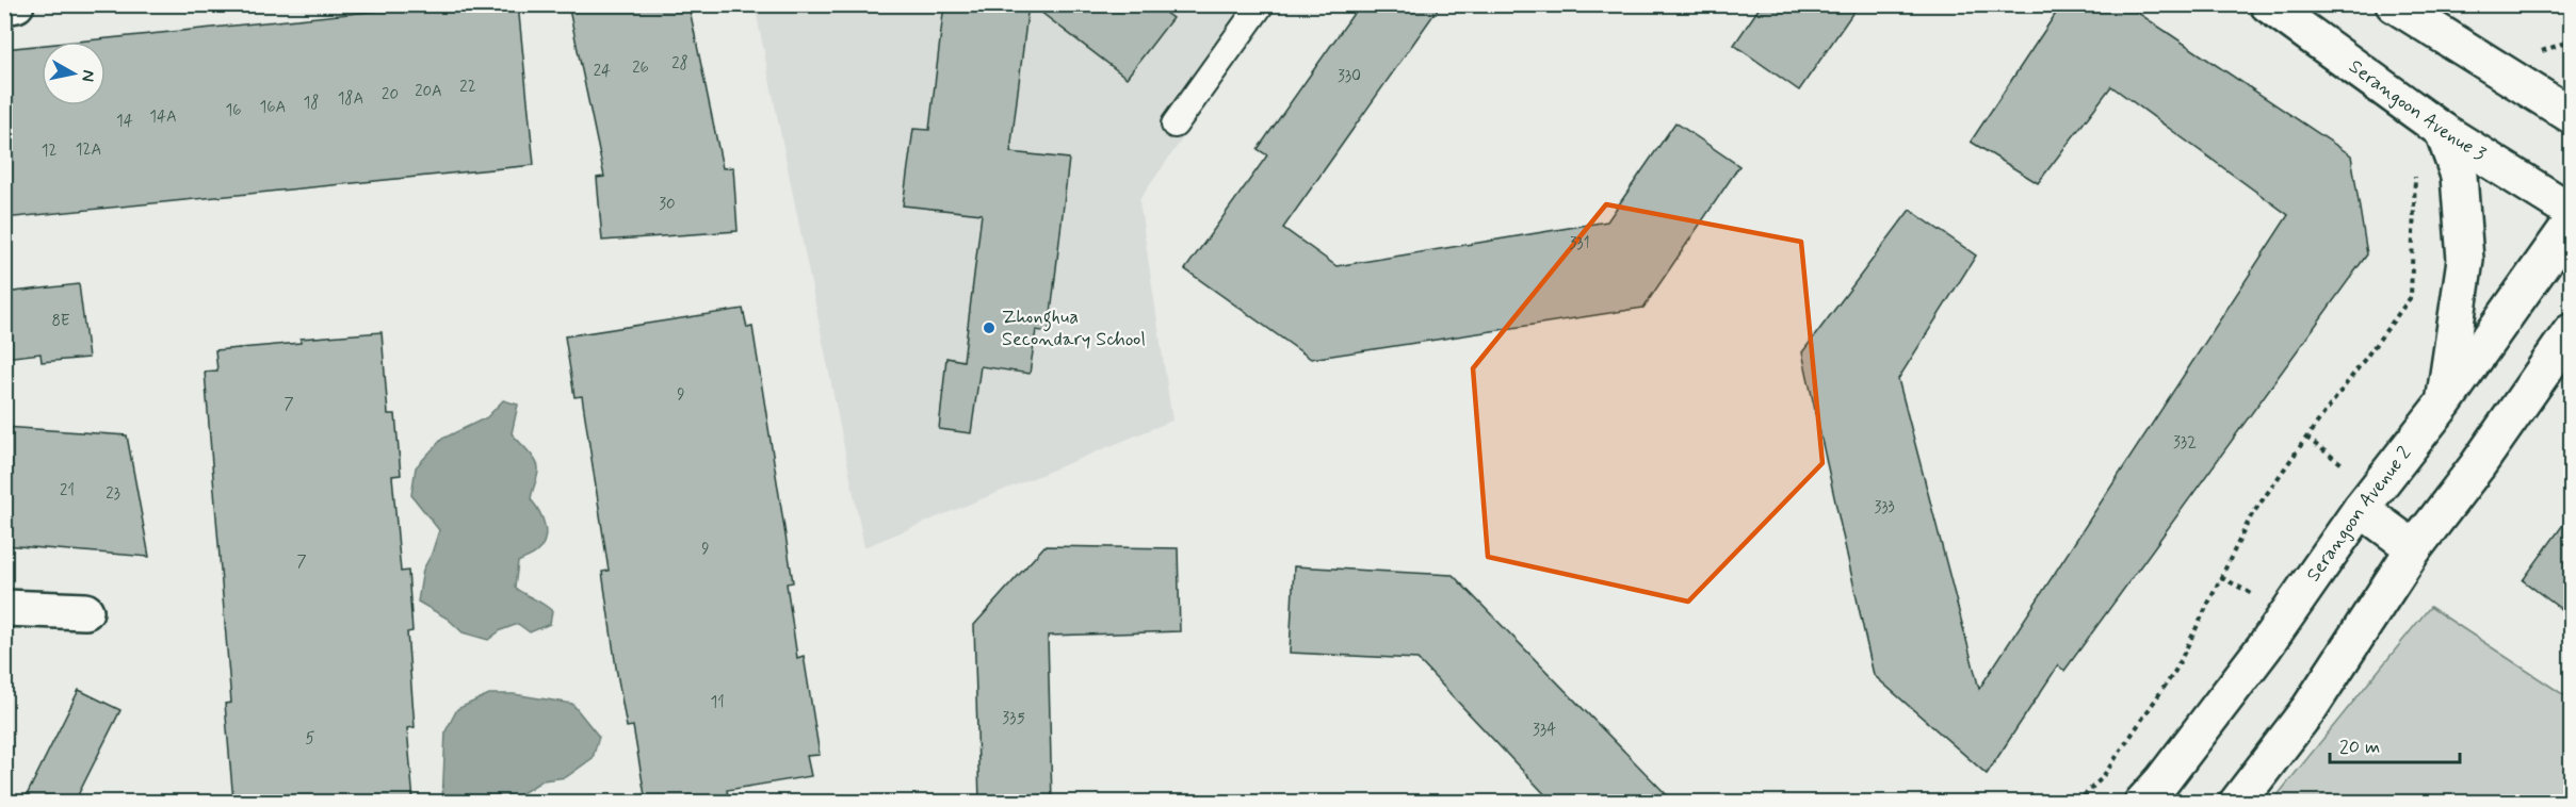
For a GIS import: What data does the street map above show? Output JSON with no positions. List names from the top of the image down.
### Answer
{
  "streets": {
    "main road": ["Serangoon Avenue 3", "Serangoon Avenue 2"]
  },
  "places": ["Zhonghua Secondary School"],
  "house_numbers": [
    "28",
    "26",
    "24",
    "330",
    "22",
    "20A",
    "20",
    "18A",
    "18",
    "16A",
    "16",
    "14A",
    "14",
    "12A",
    "12",
    "30",
    "331",
    "8E",
    "9",
    "7",
    "332",
    "21",
    "23",
    "333",
    "9",
    "7",
    "11",
    "335",
    "334",
    "5"
  ],
  "scale_bar": "20 m",
  "north": "right"
}
